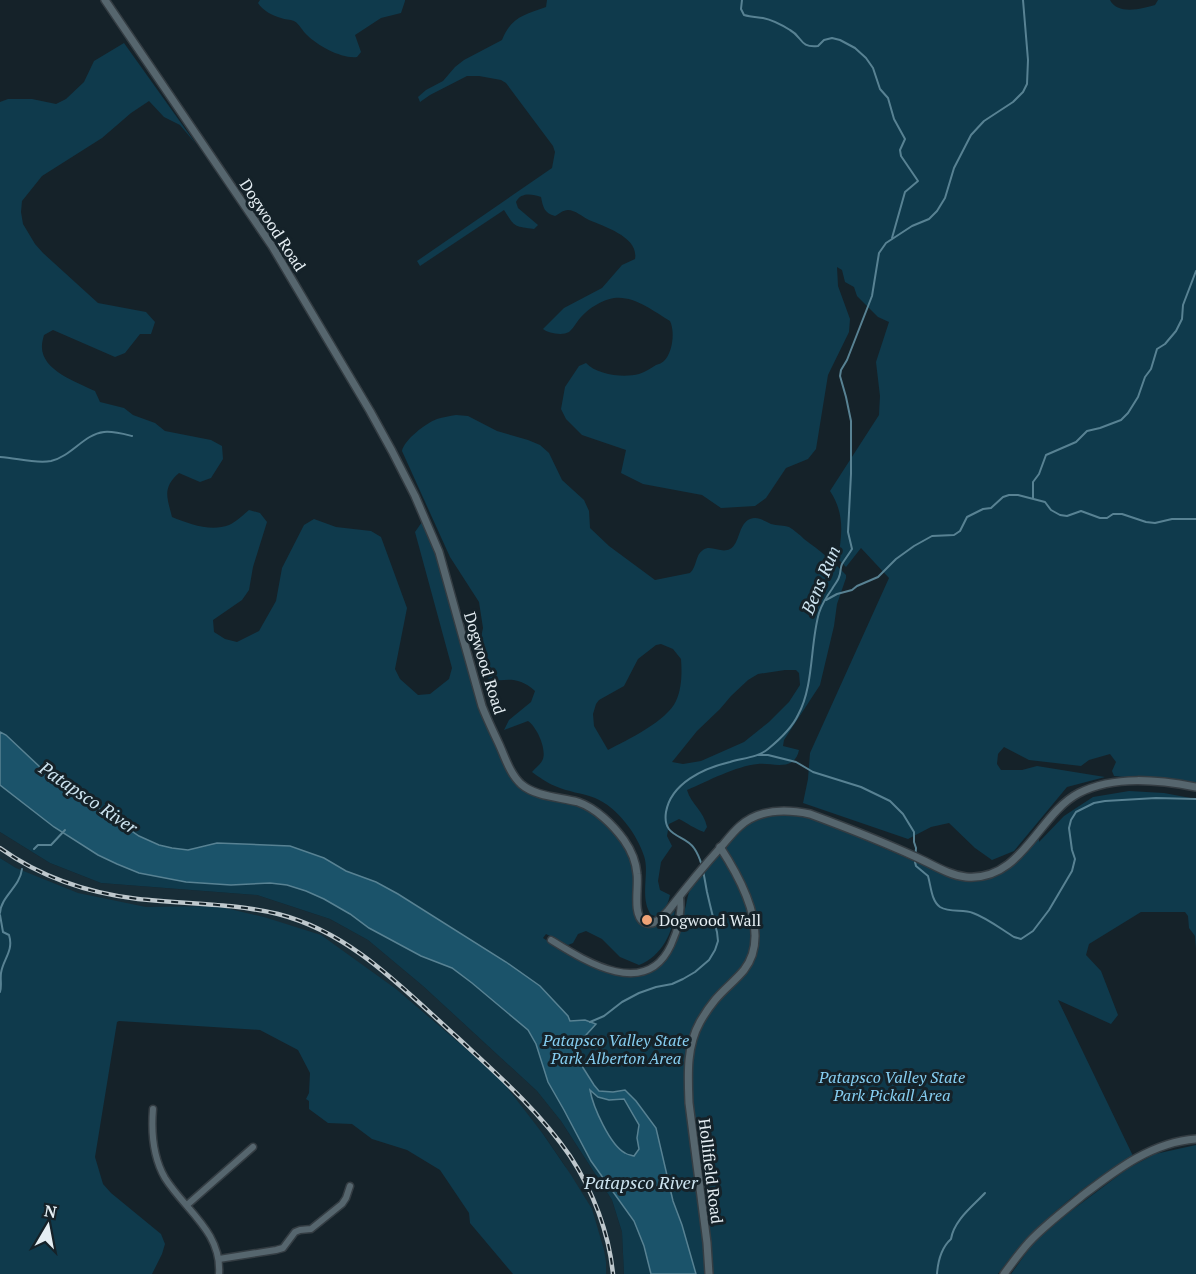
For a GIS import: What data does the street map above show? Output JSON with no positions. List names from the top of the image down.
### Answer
{
  "streets": {
    "street": ["Dogwood Road", "Hollifield Road"]
  },
  "crossings": [
    ["Dogwood Road", "Hollifield Road"]
  ],
  "water": ["Bens Run", "Patapsco River"],
  "parks": ["Patapsco Valley State Park Alberton Area", "Patapsco Valley State Park Pickall Area"],
  "places": ["Dogwood Wall"],
  "north": "top"
}
